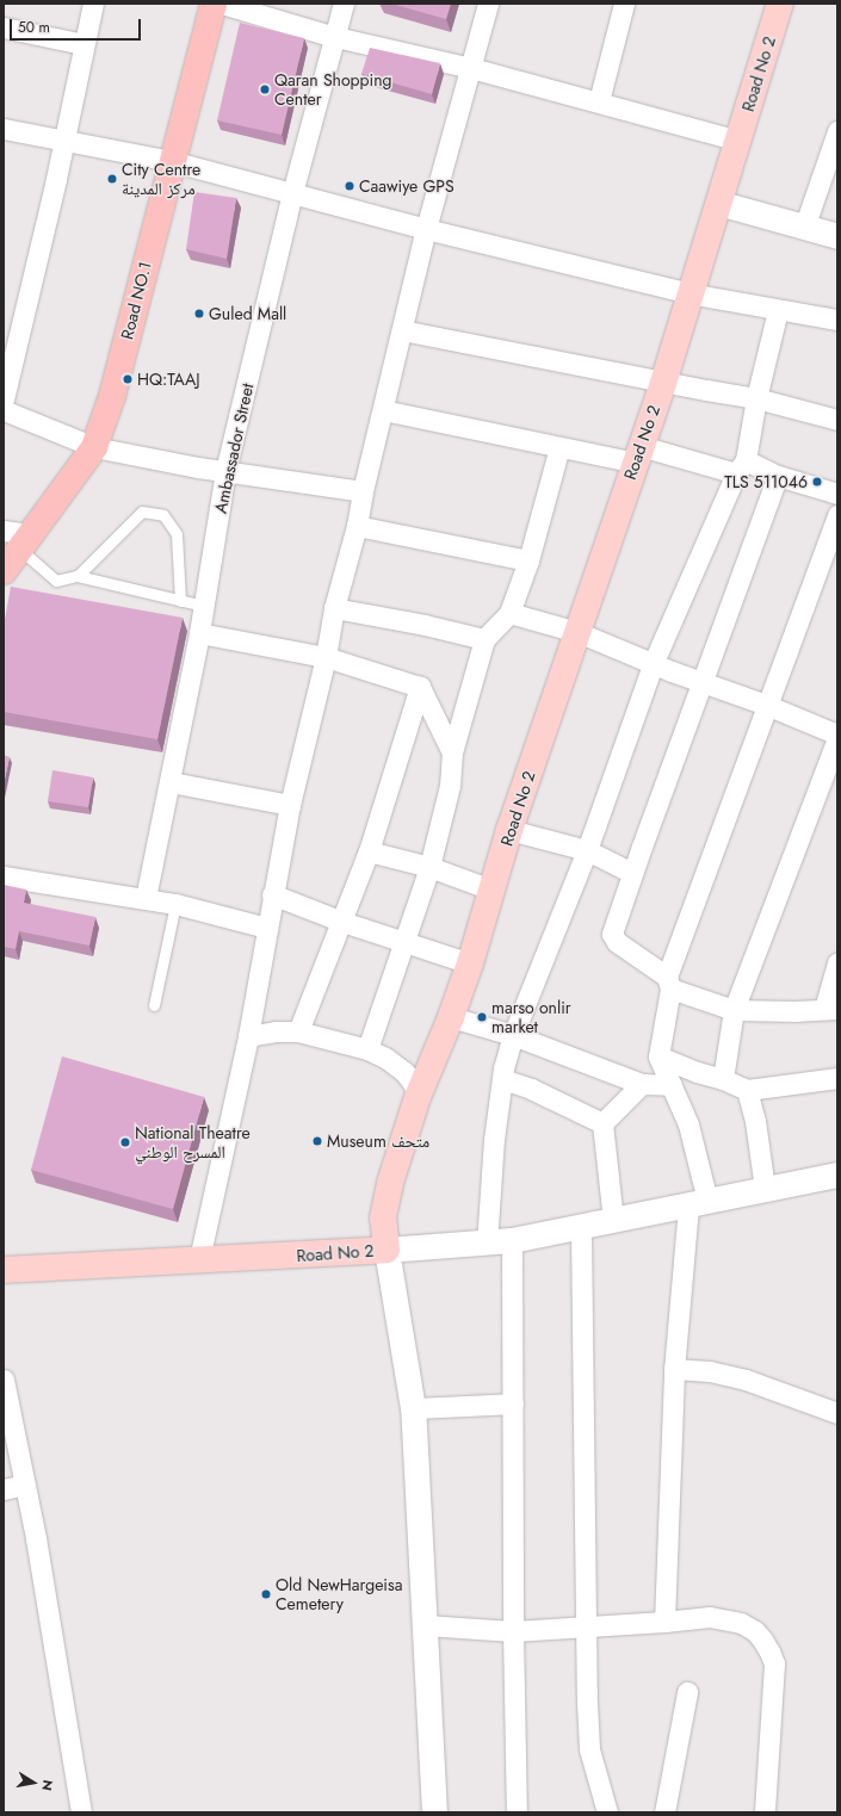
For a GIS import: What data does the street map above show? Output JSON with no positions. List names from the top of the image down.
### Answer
{
  "streets": {
    "highway": ["Road NO.1"],
    "main road": ["Road No 2"],
    "street": ["Ambassador Street"]
  },
  "places": [
    "Qaran Shopping Center",
    "City Centre مركز المدينة",
    "Caawiye GPS",
    "Guled Mall",
    "HQ:TAAJ",
    "TLS 511046",
    "marso onlir market",
    "Museum متحف",
    "National Theatre المسرح الوطني",
    "Old NewHargeisa Cemetery"
  ],
  "scale_bar": "50 m",
  "north": "right"
}
